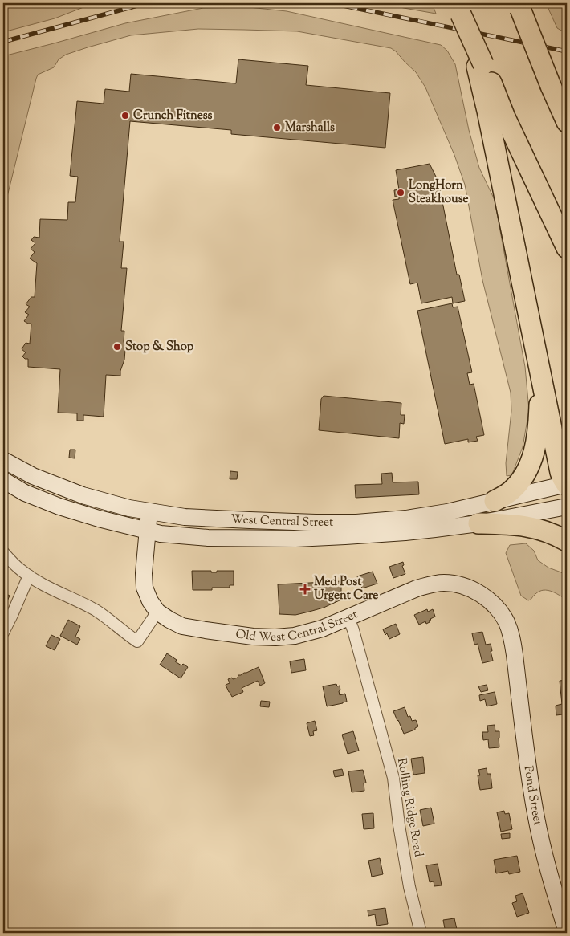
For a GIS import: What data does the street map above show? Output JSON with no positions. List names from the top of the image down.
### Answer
{
  "streets": {
    "main road": ["West Central Street", "Old West Central Street", "Pond Street"],
    "street": ["Rolling Ridge Road"]
  },
  "crossings": [
    ["Old West Central Street", "Pond Street"],
    ["Old West Central Street", "Rolling Ridge Road"]
  ],
  "places": {
    "other": [
      "Crunch Fitness",
      "Marshalls",
      "LongHorn Steakhouse",
      "Stop & Shop"
    ],
    "health": ["Med Post Urgent Care"]
  }
}
